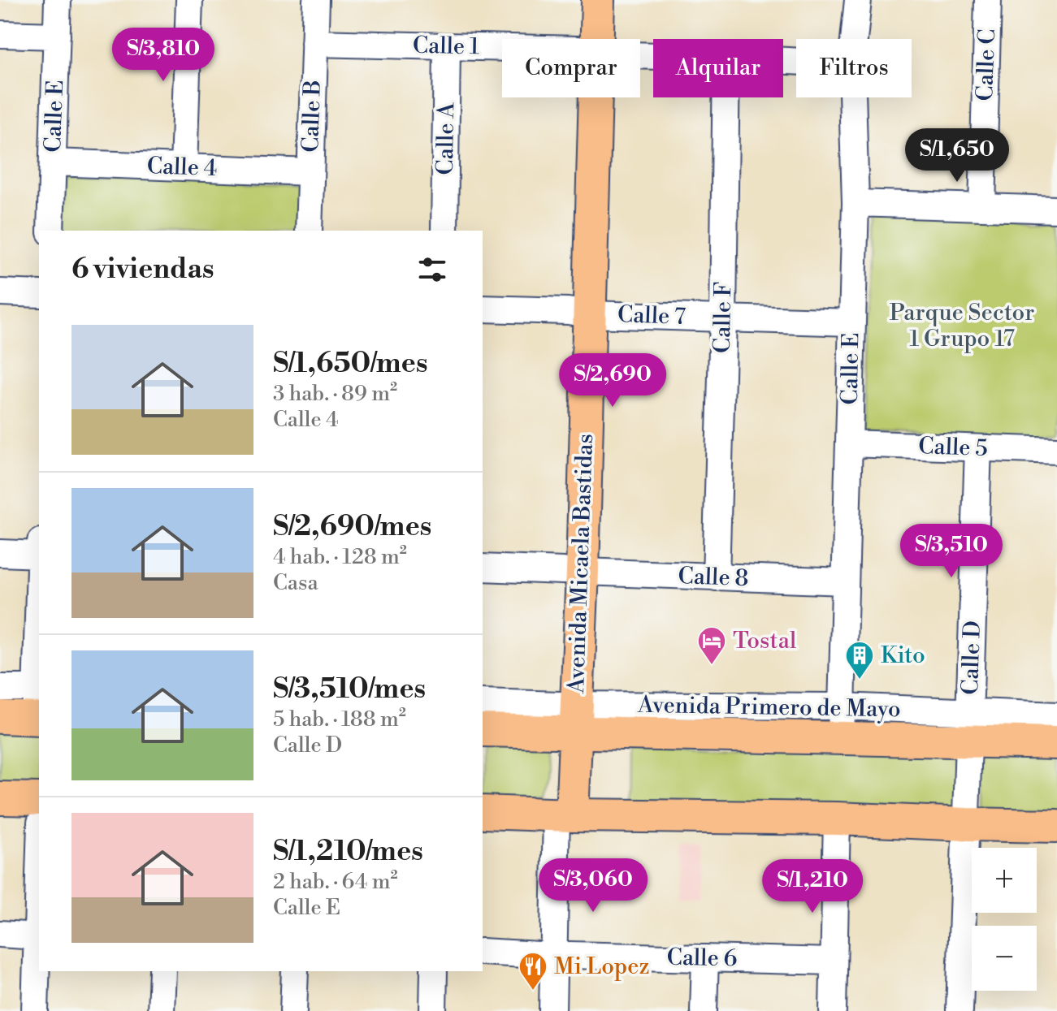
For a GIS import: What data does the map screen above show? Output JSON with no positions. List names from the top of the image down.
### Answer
{
  "streets": {
    "main road": ["Avenida Micaela Bastidas", "Avenida Primero de Mayo"],
    "street": [
      "Calle 1",
      "Calle C",
      "Calle E",
      "Calle B",
      "Calle A",
      "Calle 4",
      "Calle 7",
      "Calle F",
      "Calle 5",
      "Calle 8",
      "Calle D",
      "Calle 6"
    ]
  },
  "crossings": [
    ["Calle 1", "Calle B"],
    ["Calle 1", "Calle A"],
    ["Calle E", "Calle 4"],
    ["Calle E", "Calle 7"],
    ["Calle E", "Calle 5"],
    ["Calle E", "Calle 8"],
    ["Calle E", "Avenida Primero de Mayo"],
    ["Calle B", "Calle 4"],
    ["Calle 7", "Calle F"],
    ["Calle 7", "Avenida Micaela Bastidas"],
    ["Calle F", "Calle 8"],
    ["Calle 5", "Calle D"],
    ["Avenida Micaela Bastidas", "Calle 8"],
    ["Avenida Micaela Bastidas", "Avenida Primero de Mayo"],
    ["Avenida Micaela Bastidas", "Calle 6"],
    ["Calle D", "Avenida Primero de Mayo"]
  ],
  "parks": ["Parque Sector 1 Grupo 17"],
  "places": {
    "hotel": ["Tostal"],
    "building": ["Kito"],
    "restaurant": ["Mi Lopez"]
  },
  "page": {
    "price": [
      "S/3,810",
      "S/1,650",
      "S/2,690",
      "S/3,510",
      "S/3,060",
      "S/1,210"
    ],
    "chip": ["Comprar", "Alquilar", "Filtros"],
    "heading": "6 viviendas",
    "list": [
      {
        "name": "S/1,650/mes",
        "note": "3 hab. · 89 m² · Calle 4"
      },
      {
        "name": "S/2,690/mes",
        "note": "4 hab. · 128 m² · Casa"
      },
      {
        "name": "S/3,510/mes",
        "note": "5 hab. · 188 m² · Calle D"
      },
      {
        "name": "S/1,210/mes",
        "note": "2 hab. · 64 m² · Calle E"
      }
    ],
    "map_buttons": ["+", "−"]
  }
}
